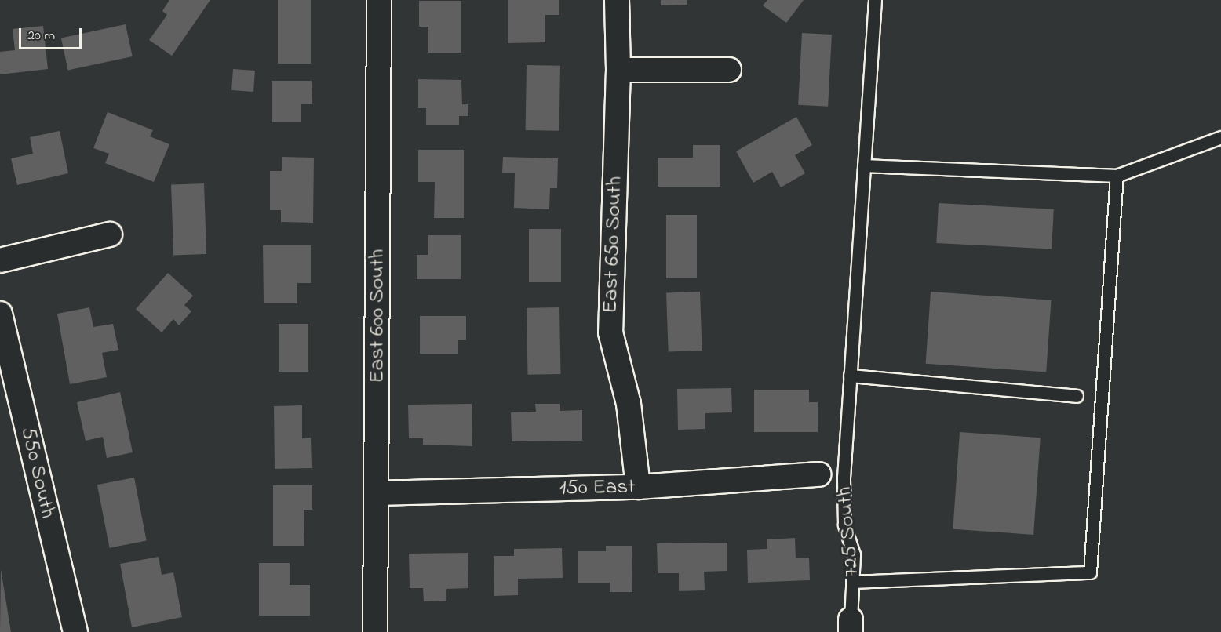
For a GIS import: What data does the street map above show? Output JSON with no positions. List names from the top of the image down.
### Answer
{
  "streets": {
    "street": [
      "East 650 South",
      "East 600 South",
      "550 South",
      "150 East"
    ],
    "lane": ["725 South"]
  },
  "crossings": [
    ["East 650 South", "150 East"],
    ["East 600 South", "150 East"]
  ],
  "scale_bar": "20 m"
}
